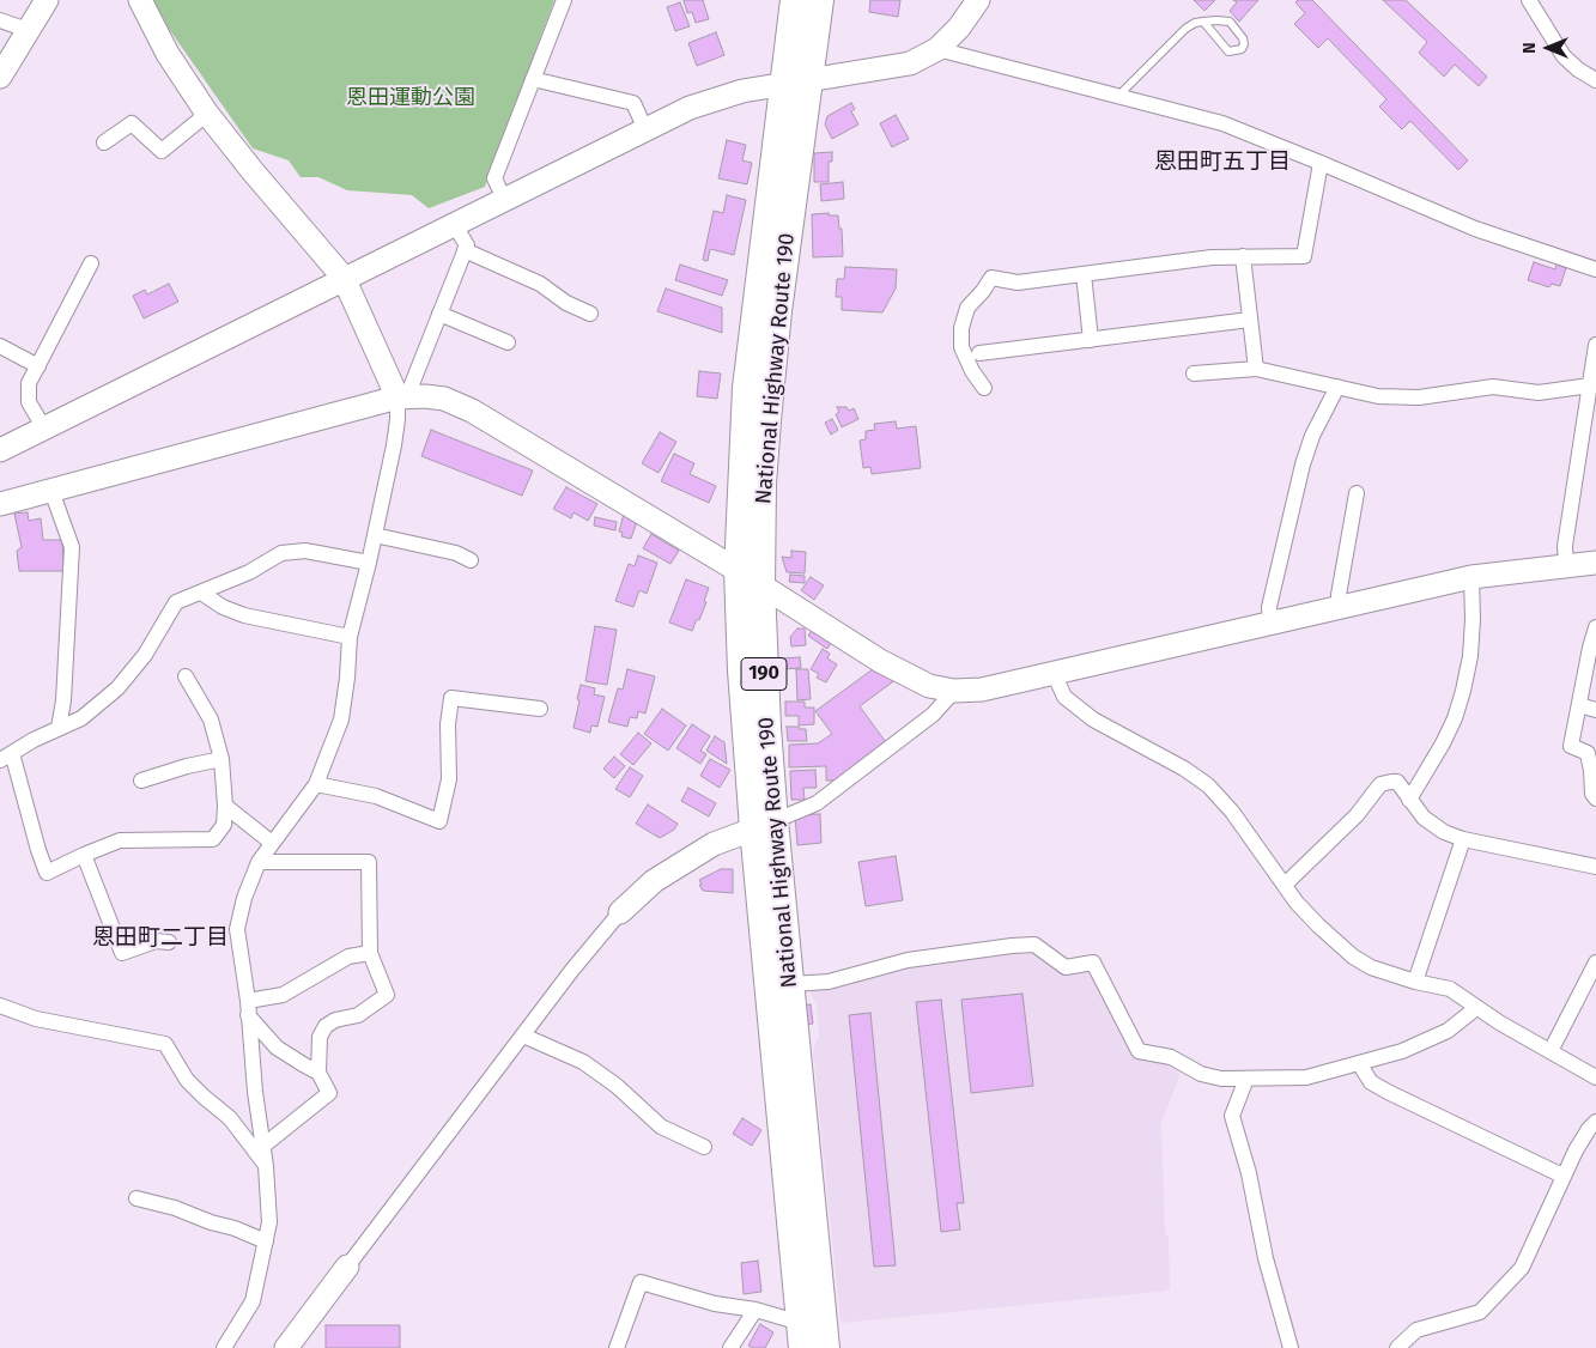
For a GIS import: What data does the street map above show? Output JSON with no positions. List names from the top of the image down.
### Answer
{
  "streets": {
    "highway": ["National Highway Route 190", "190"]
  },
  "districts": ["恩田町五丁目", "恩田町二丁目"],
  "parks": ["恩田運動公園"],
  "north": "left"
}
